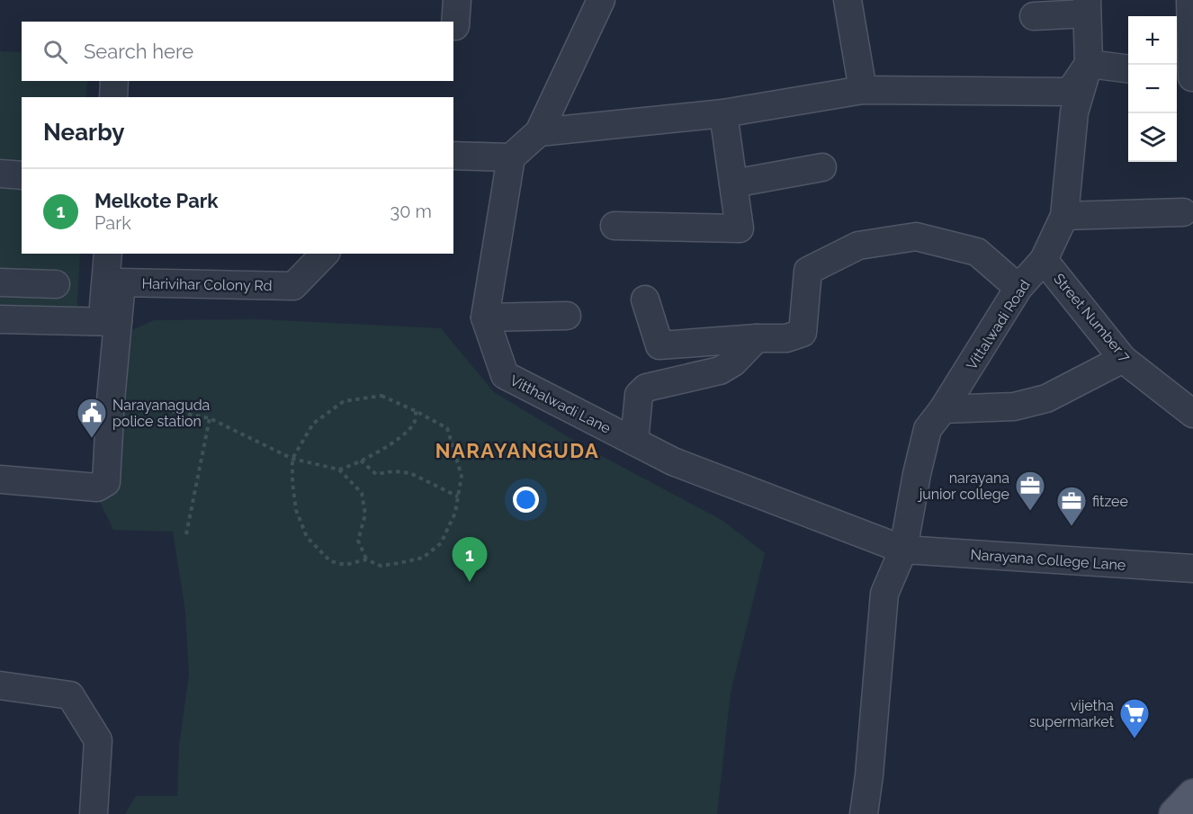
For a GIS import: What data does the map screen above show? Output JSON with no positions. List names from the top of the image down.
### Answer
{
  "streets": {
    "street": [
      "Harivihar Colony Rd",
      "Street Number 7",
      "Vittalwadi Road",
      "Vitthalwadi Lane",
      "Narayana College Lane"
    ]
  },
  "crossings": [
    ["Street Number 7", "Vittalwadi Road"],
    ["Vittalwadi Road", "Vitthalwadi Lane"],
    ["Vittalwadi Road", "Narayana College Lane"],
    ["Vitthalwadi Lane", "Narayana College Lane"]
  ],
  "districts": ["NARAYANGUDA"],
  "places": {
    "public building": ["Narayanaguda police station"],
    "office": ["narayana junior college", "fitzee"],
    "supermarket": ["vijetha supermarket"]
  },
  "page": {
    "map_buttons": ["+", "−"],
    "search": "Search here",
    "heading": "Nearby",
    "list": [
      {
        "mark": "1",
        "name": "Melkote Park",
        "note": "Park",
        "value": "30 m"
      }
    ],
    "pins": "1"
  }
}
